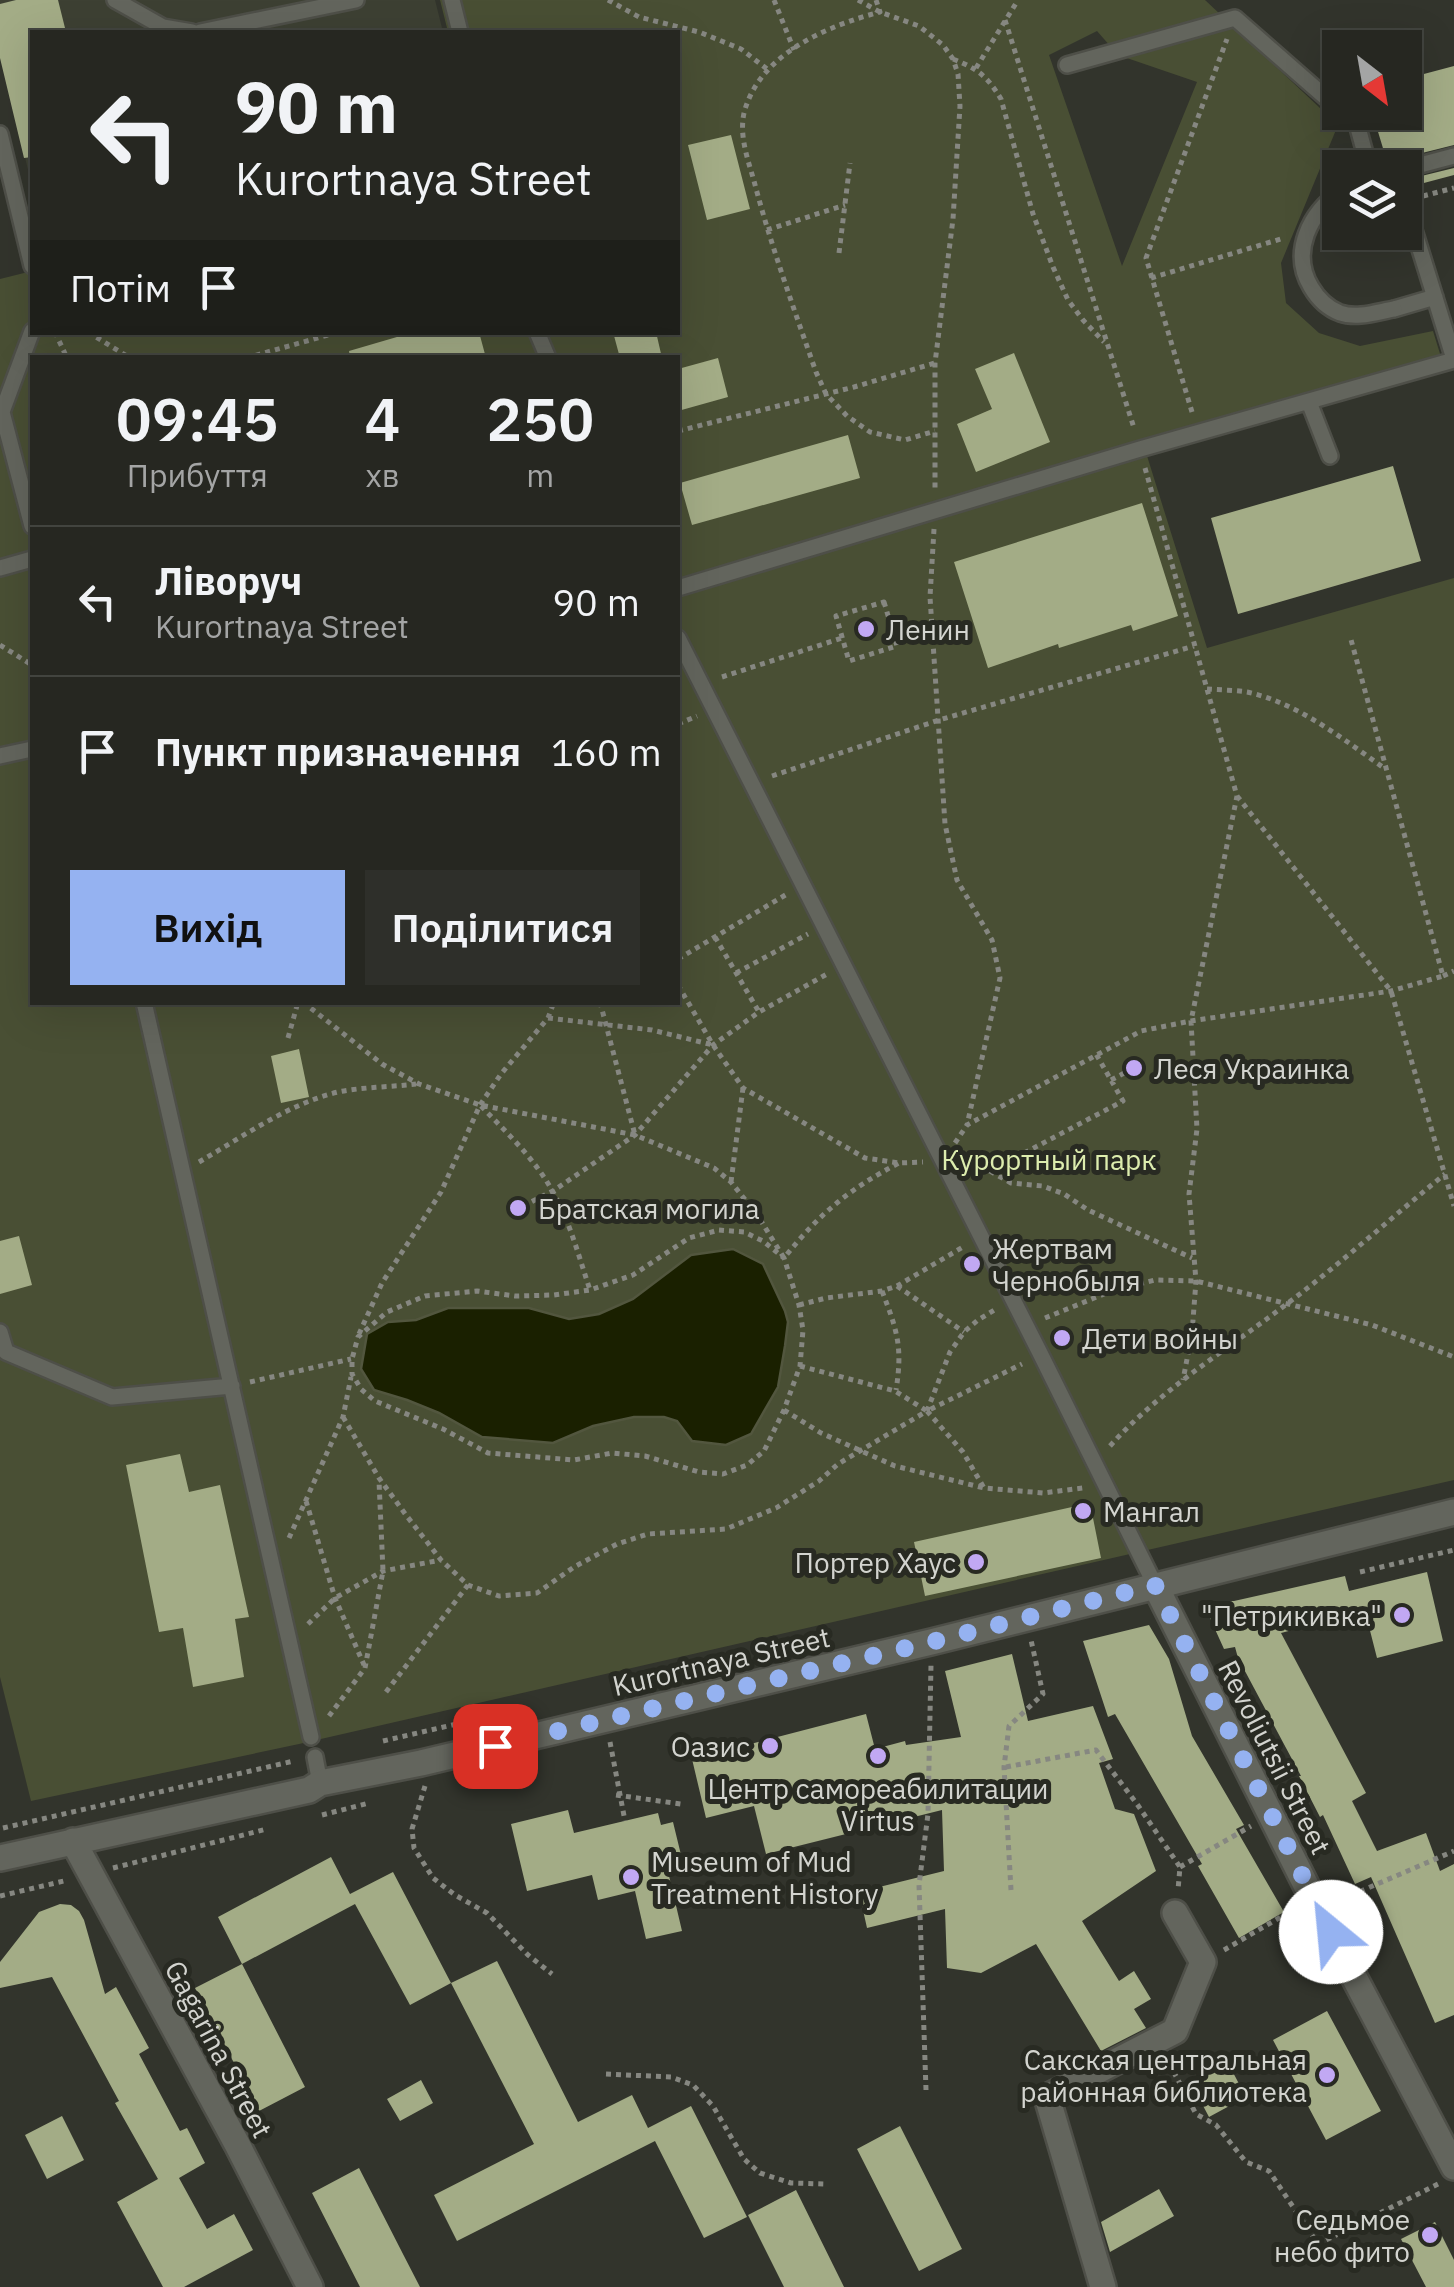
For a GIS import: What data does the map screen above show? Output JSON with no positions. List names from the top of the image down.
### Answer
{
  "streets": {
    "street": ["Kurortnaya Street", "Revoliutsii Street", "Gagarina Street"]
  },
  "crossings": [
    ["Kurortnaya Street", "Revoliutsii Street"],
    ["Kurortnaya Street", "Gagarina Street"]
  ],
  "parks": ["Курортный парк"],
  "places": [
    "Ленин",
    "Леся Украинка",
    "Братская могила",
    "Жертвам Чернобыля",
    "Дети войны",
    "Мангал",
    "Портер Хаус",
    "\"Петрикивка\"",
    "Оазис",
    "Центр самореабилитации Virtus",
    "Museum of Mud Treatment History",
    "Сакская центральная районная библиотека",
    "Седьмое небо фито"
  ],
  "north": "bottom right",
  "page": {
    "turn": ["90 m", "Kurortnaya Street"],
    "then": "Потім",
    "eta": [
      "09:45",
      "Прибуття",
      "4",
      "хв",
      "250",
      "m"
    ],
    "list": [
      {
        "name": "Ліворуч",
        "note": "Kurortnaya Street",
        "value": "90 m"
      },
      {
        "name": "Пункт призначення",
        "value": "160 m"
      }
    ],
    "buttons": ["Вихід", "Поділитися"]
  }
}
